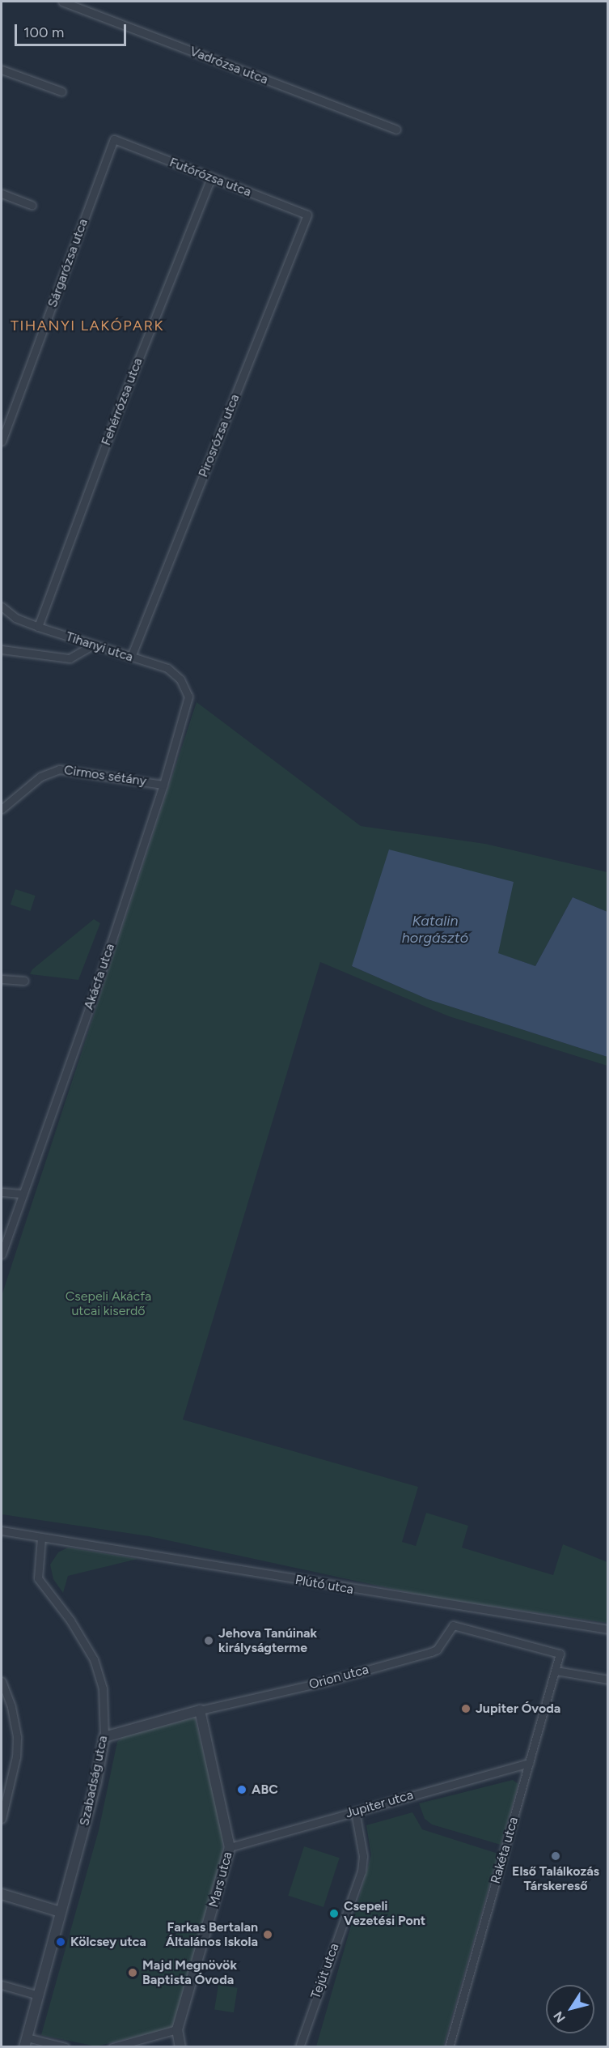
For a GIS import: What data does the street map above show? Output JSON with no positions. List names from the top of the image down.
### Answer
{
  "streets": {
    "street": [
      "Vadrózsa utca",
      "Futórózsa utca",
      "Sárgarózsa utca",
      "Fehérrózsa utca",
      "Pirosrózsa utca",
      "Tihanyi utca",
      "Cirmos sétány",
      "Akácfa utca",
      "Plútó utca",
      "Orion utca",
      "Szabadság utca",
      "Jupiter utca",
      "Rakéta utca",
      "Mars utca",
      "Tejút utca"
    ]
  },
  "crossings": [
    ["Futórózsa utca", "Sárgarózsa utca"],
    ["Futórózsa utca", "Fehérrózsa utca"],
    ["Futórózsa utca", "Pirosrózsa utca"],
    ["Fehérrózsa utca", "Tihanyi utca"],
    ["Pirosrózsa utca", "Tihanyi utca"],
    ["Tihanyi utca", "Akácfa utca"],
    ["Cirmos sétány", "Akácfa utca"],
    ["Plútó utca", "Szabadság utca"],
    ["Orion utca", "Szabadság utca"],
    ["Orion utca", "Rakéta utca"],
    ["Orion utca", "Mars utca"],
    ["Jupiter utca", "Rakéta utca"],
    ["Jupiter utca", "Mars utca"],
    ["Jupiter utca", "Tejút utca"]
  ],
  "districts": ["TIHANYI LAKÓPARK"],
  "water": ["Katalin horgásztó"],
  "parks": ["Csepeli Akácfa utcai kiserdő"],
  "places": [
    "Jehova Tanúinak királyságterme",
    "Jupiter Óvoda",
    "ABC",
    "Első Találkozás Társkereső",
    "Csepeli Vezetési Pont",
    "Farkas Bertalan Általános Iskola",
    "Kölcsey utca",
    "Majd Megnövök Baptista Óvoda"
  ],
  "scale_bar": "100 m",
  "north": "bottom left"
}
